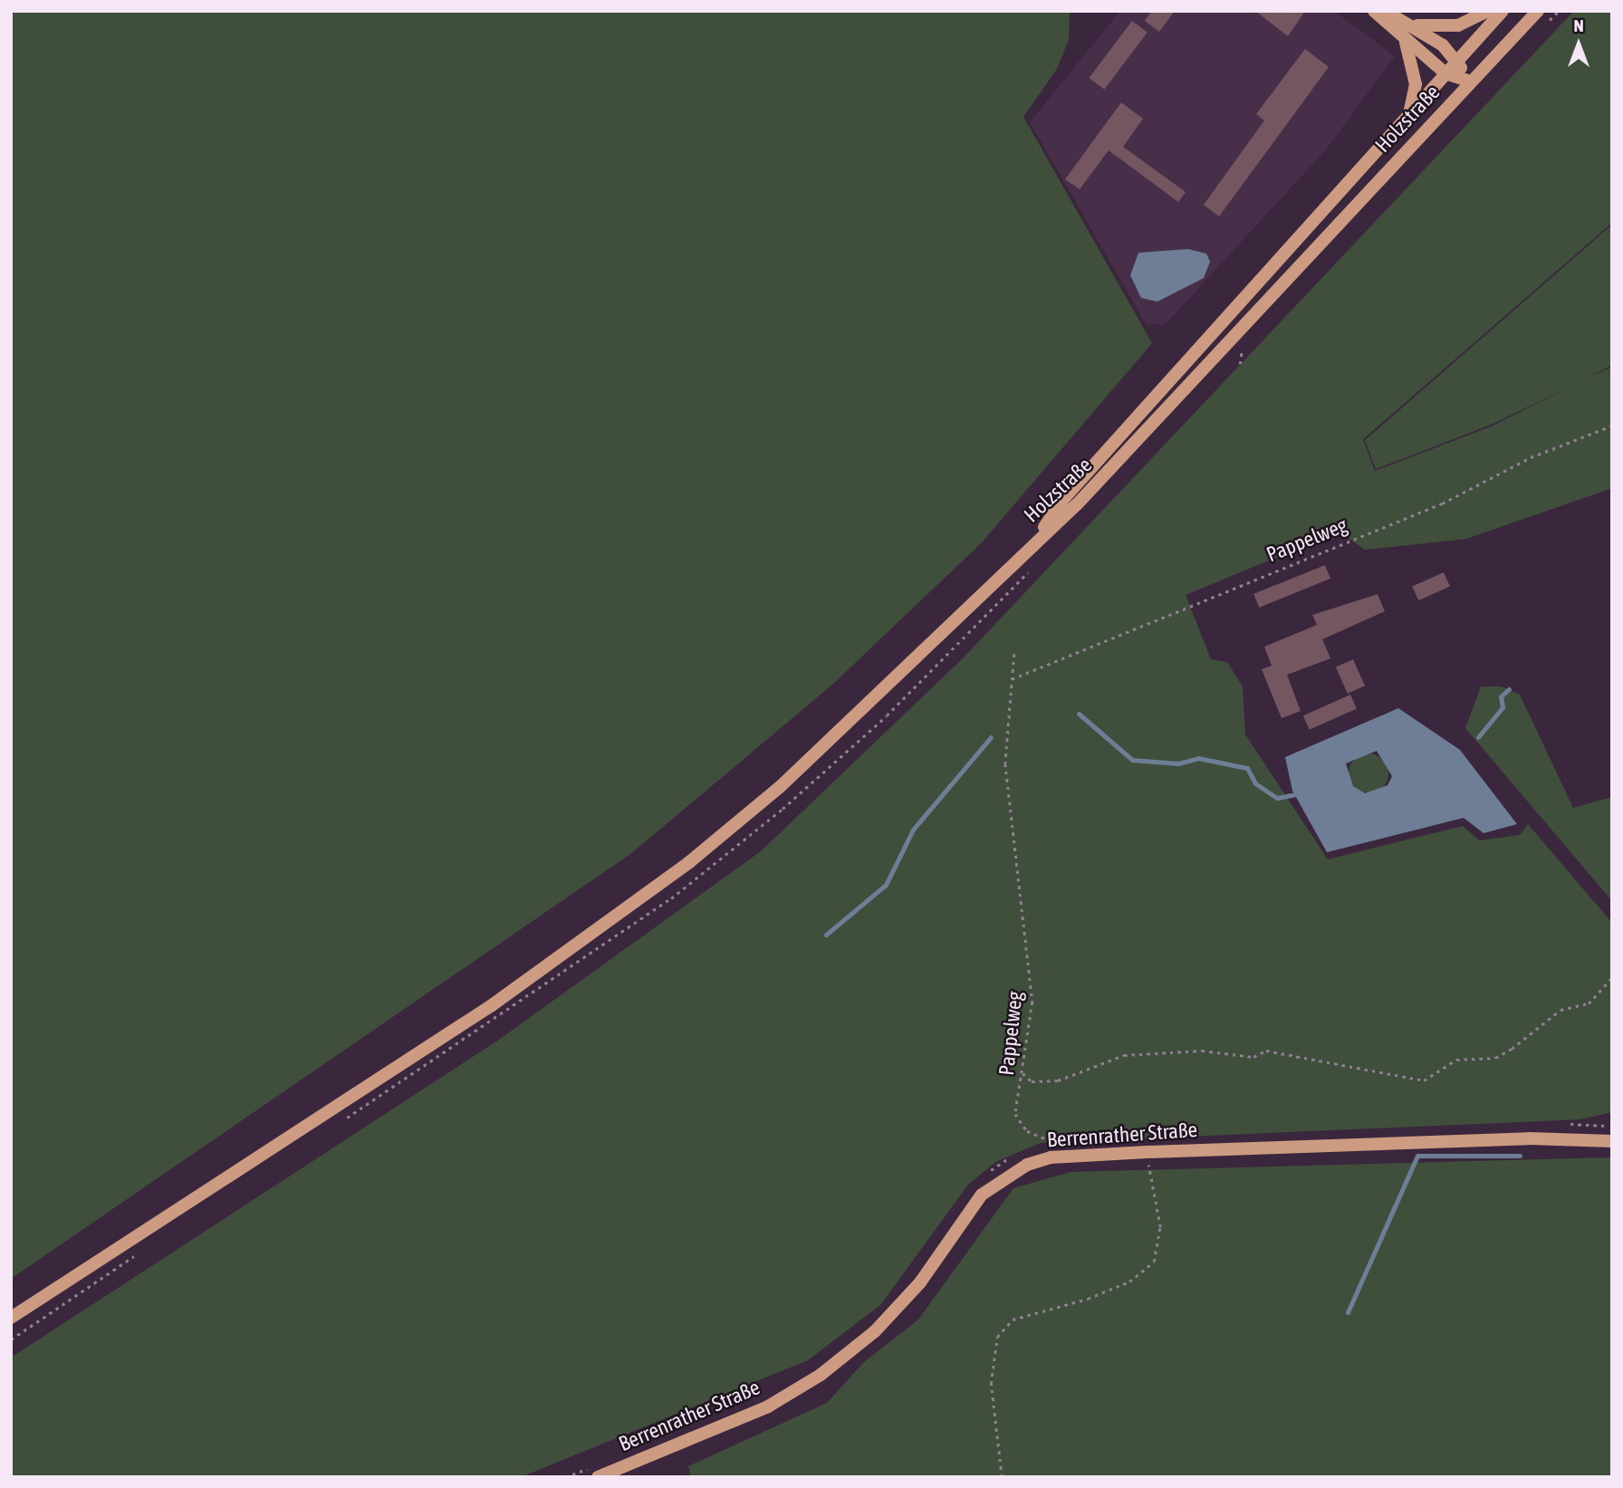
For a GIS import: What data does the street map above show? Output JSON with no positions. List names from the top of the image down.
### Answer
{
  "streets": {
    "main road": ["Holzstraße", "Berrenrather Straße"],
    "path": ["Pappelweg"]
  },
  "north": "top"
}
